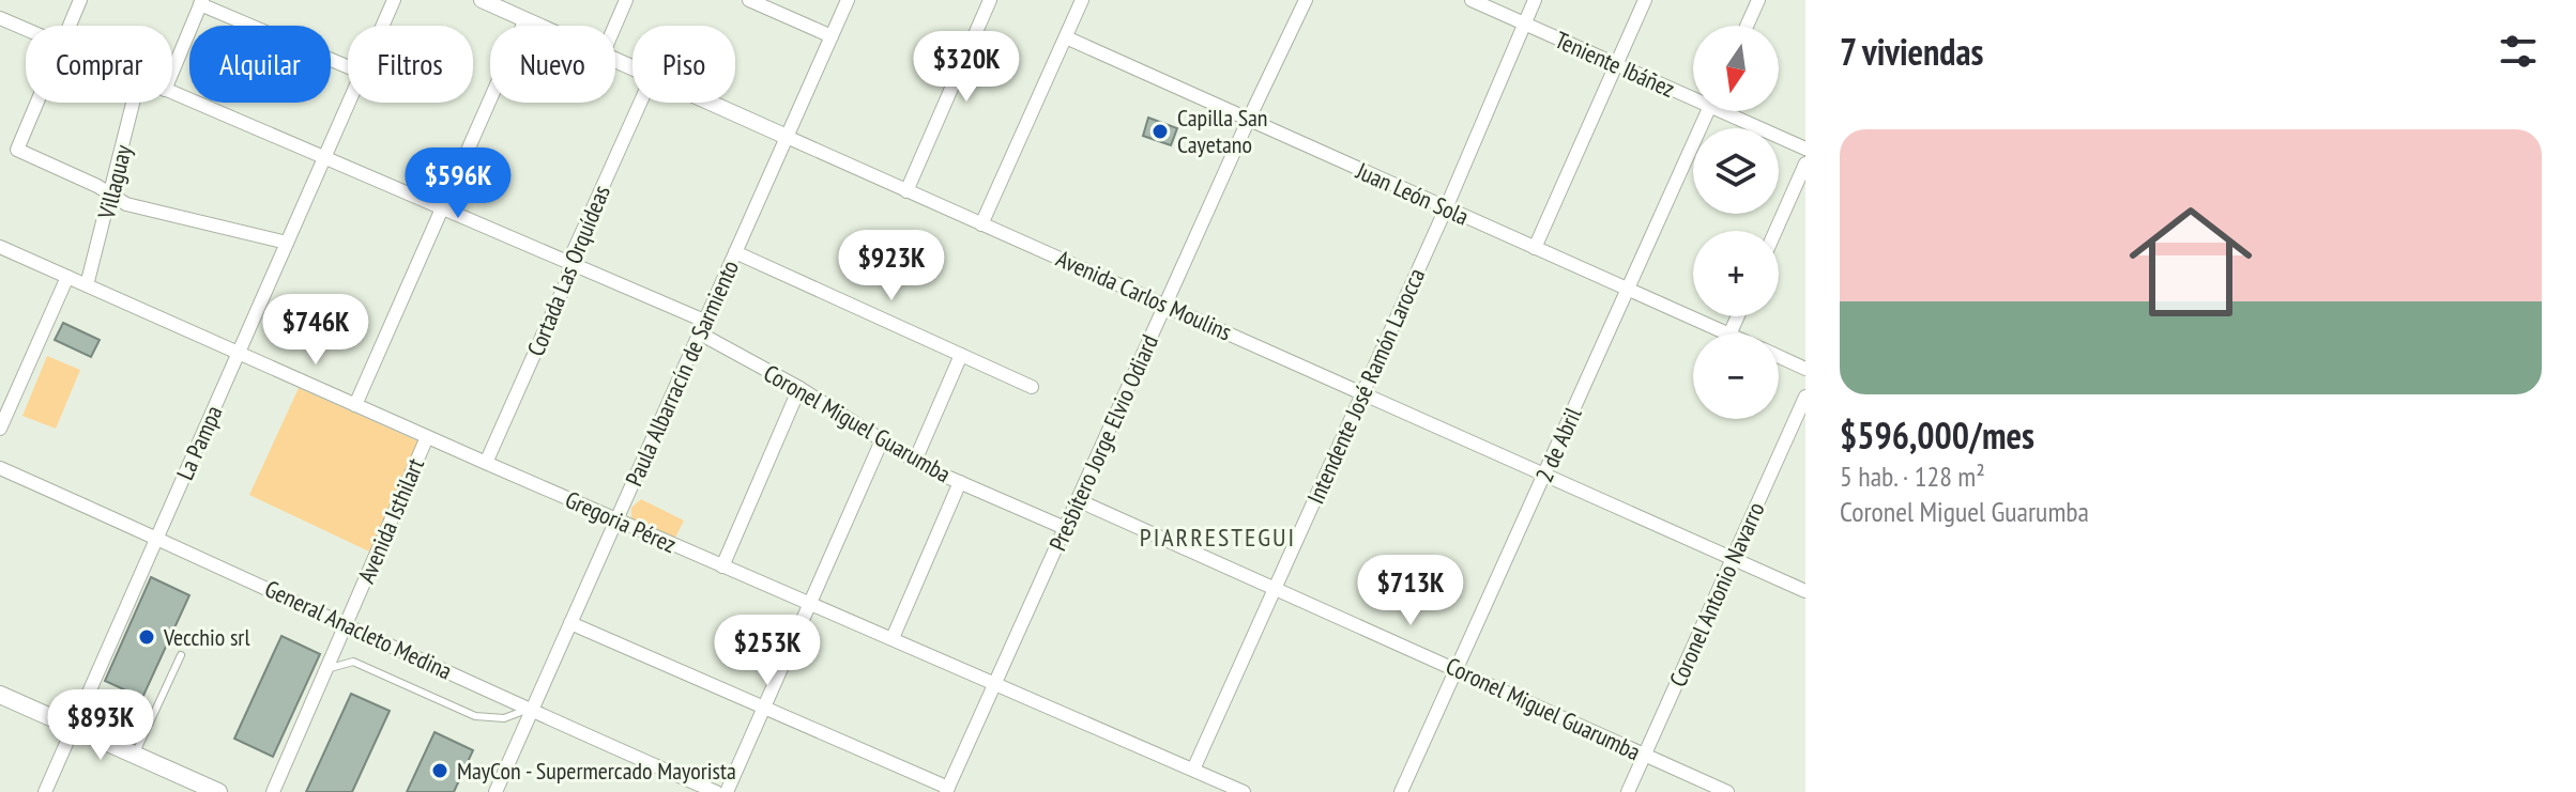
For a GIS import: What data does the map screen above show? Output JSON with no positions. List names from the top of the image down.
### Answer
{
  "streets": {
    "street": [
      "Teniente Ibáñez",
      "Villaguay",
      "Juan León Sola",
      "Cortada Las Orquídeas",
      "Avenida Carlos Moulins",
      "Paula Albarracín de Sarmiento",
      "Intendente José Ramón Larocca",
      "Coronel Miguel Guarumba",
      "La Pampa",
      "Presbítero Jorge Elvio Odiard",
      "2 de Abril",
      "Avenida Isthilart",
      "Gregoria Pérez",
      "Coronel Antonio Navarro",
      "General Anacleto Medina"
    ]
  },
  "crossings": [
    ["Teniente Ibáñez", "Intendente José Ramón Larocca"],
    ["Villaguay", "Gregoria Pérez"],
    ["Juan León Sola", "Intendente José Ramón Larocca"],
    ["Juan León Sola", "Presbítero Jorge Elvio Odiard"],
    ["Juan León Sola", "2 de Abril"],
    ["Cortada Las Orquídeas", "Coronel Miguel Guarumba"],
    ["Cortada Las Orquídeas", "Gregoria Pérez"],
    ["Avenida Carlos Moulins", "Paula Albarracín de Sarmiento"],
    ["Avenida Carlos Moulins", "Intendente José Ramón Larocca"],
    ["Avenida Carlos Moulins", "Presbítero Jorge Elvio Odiard"],
    ["Avenida Carlos Moulins", "2 de Abril"],
    ["Avenida Carlos Moulins", "Coronel Antonio Navarro"],
    ["Paula Albarracín de Sarmiento", "Coronel Miguel Guarumba"],
    ["Paula Albarracín de Sarmiento", "Gregoria Pérez"],
    ["Paula Albarracín de Sarmiento", "General Anacleto Medina"],
    ["Intendente José Ramón Larocca", "Coronel Miguel Guarumba"],
    ["Intendente José Ramón Larocca", "Gregoria Pérez"],
    ["Coronel Miguel Guarumba", "La Pampa"],
    ["Coronel Miguel Guarumba", "Presbítero Jorge Elvio Odiard"],
    ["Coronel Miguel Guarumba", "2 de Abril"],
    ["Coronel Miguel Guarumba", "Coronel Antonio Navarro"],
    ["La Pampa", "Gregoria Pérez"],
    ["La Pampa", "General Anacleto Medina"],
    ["Presbítero Jorge Elvio Odiard", "Gregoria Pérez"],
    ["Avenida Isthilart", "Gregoria Pérez"],
    ["Avenida Isthilart", "General Anacleto Medina"]
  ],
  "districts": ["PIARRESTEGUI"],
  "places": ["Capilla San Cayetano", "Vecchio srl", "MayCon - Supermercado Mayorista"],
  "north": "bottom",
  "page": {
    "heading": "7 viviendas",
    "map_buttons": ["+", "−"],
    "chip": [
      "Comprar",
      "Alquilar",
      "Filtros",
      "Nuevo",
      "Piso"
    ],
    "price": [
      "$320K",
      "$596K",
      "$923K",
      "$746K",
      "$713K",
      "$253K",
      "$893K"
    ],
    "list": [
      {
        "name": "$596,000/mes",
        "note": "5 hab. · 128 m² · Coronel Miguel Guarumba"
      }
    ]
  }
}
